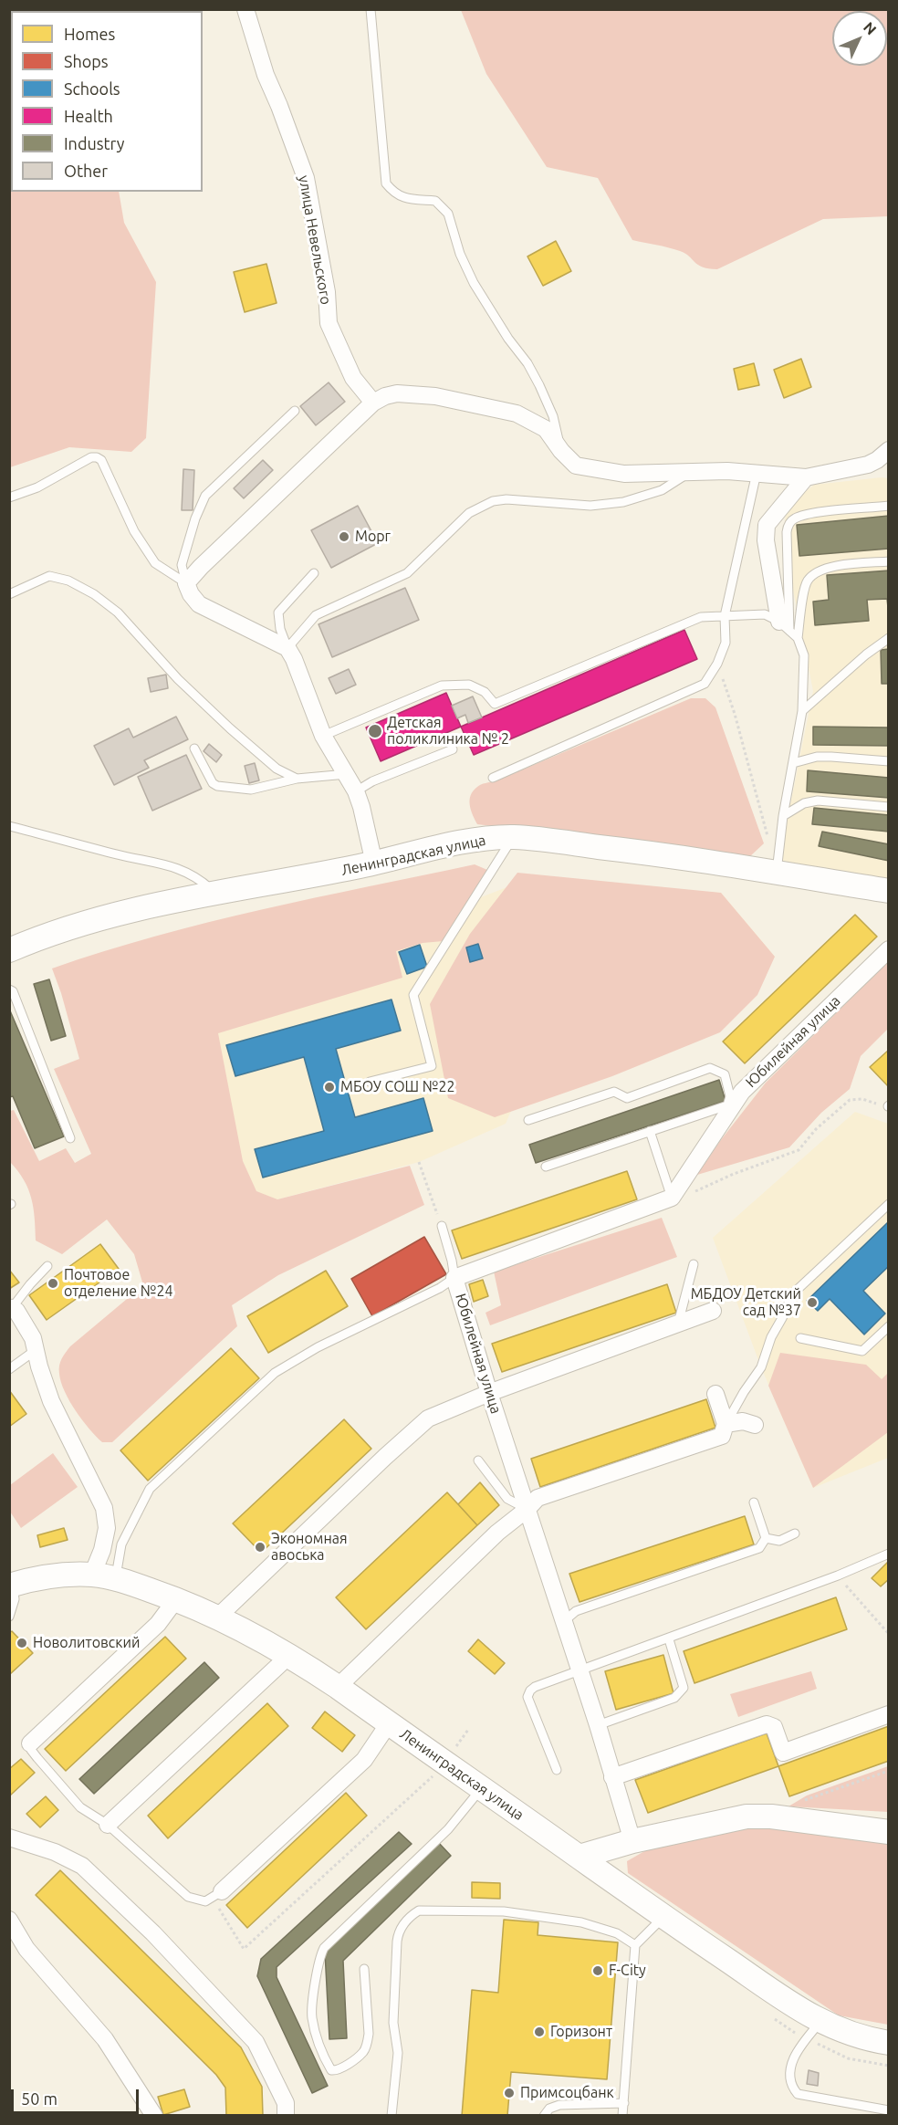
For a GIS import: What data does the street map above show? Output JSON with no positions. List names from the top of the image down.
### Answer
{
  "streets": {
    "main road": ["Ленинградская улица"],
    "street": ["улица Невельского", "Юбилейная улица"]
  },
  "places": [
    "Морг",
    "Детская поликлиника № 2",
    "МБОУ СОШ №22",
    "Почтовое отделение №24",
    "МБДОУ Детский сад №37",
    "Экономная авоська",
    "Новолитовский",
    "F-City",
    "Горизонт",
    "Примсоцбанк"
  ],
  "legend": [
    "Homes",
    "Shops",
    "Schools",
    "Health",
    "Industry",
    "Other"
  ],
  "scale_bar": "50 m",
  "north": "top right"
}
